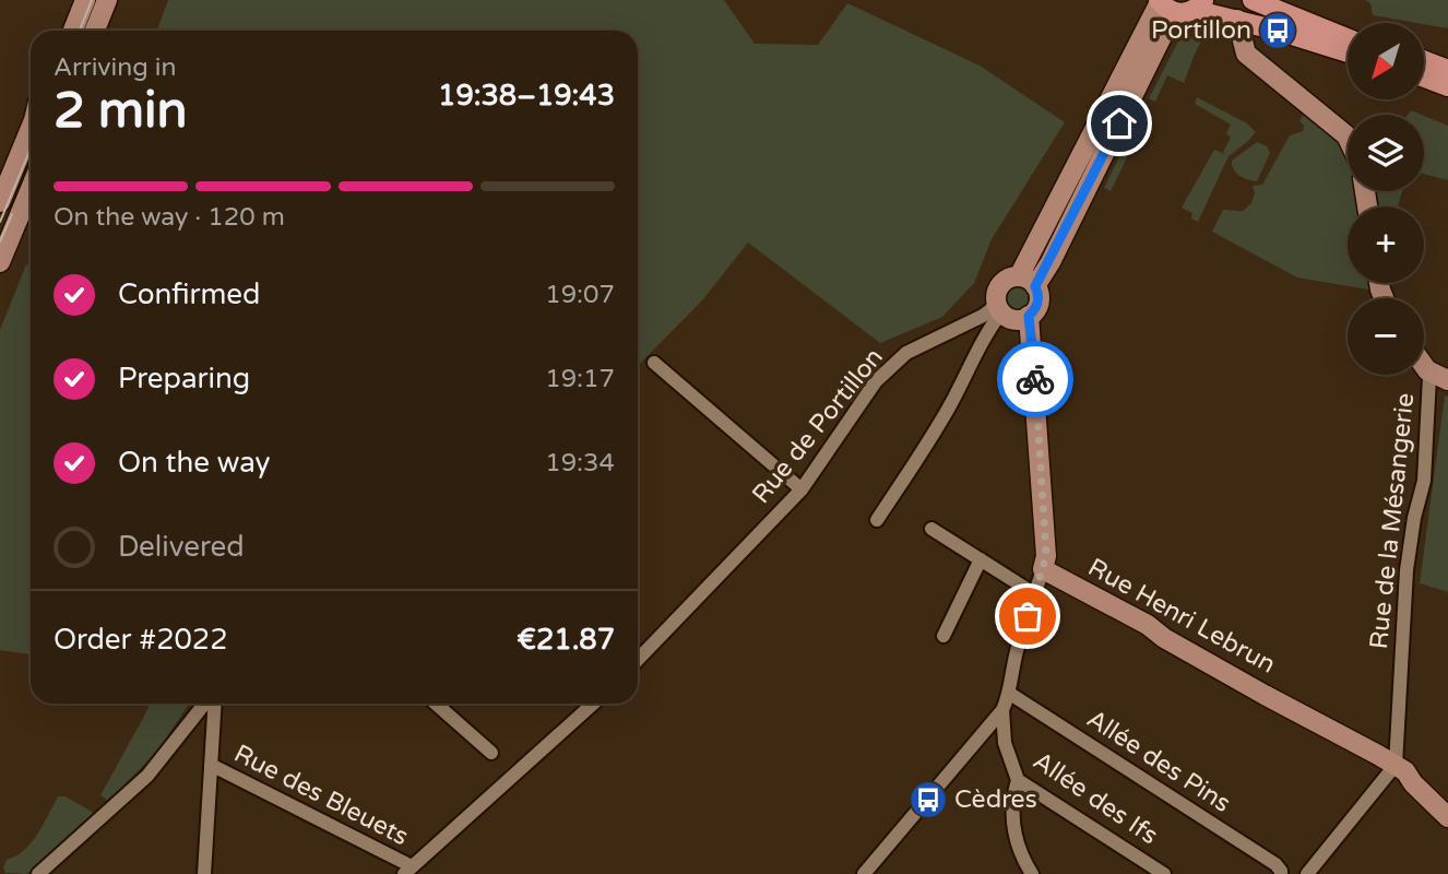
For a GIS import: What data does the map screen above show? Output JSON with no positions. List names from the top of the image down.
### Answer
{
  "streets": {
    "street": [
      "Rue de Portillon",
      "Rue de la Mésangerie",
      "Rue Henri Lebrun",
      "Allée des Pins",
      "Rue des Bleuets",
      "Allée des Ifs"
    ]
  },
  "crossings": [
    ["Rue de la Mésangerie", "Rue Henri Lebrun"]
  ],
  "places": {
    "bus stop": ["Portillon", "Cèdres"]
  },
  "north": "bottom left",
  "page": {
    "map_buttons": ["+", "−"],
    "heading": ["2 min", "Arriving in", "19:38–19:43"],
    "panel": ["Order #2022", "€21.87"],
    "bar": "On the way · 120 m",
    "list": [
      ["Confirmed", "19:07"],
      ["Preparing", "19:17"],
      ["On the way", "19:34"],
      "Delivered"
    ]
  }
}
